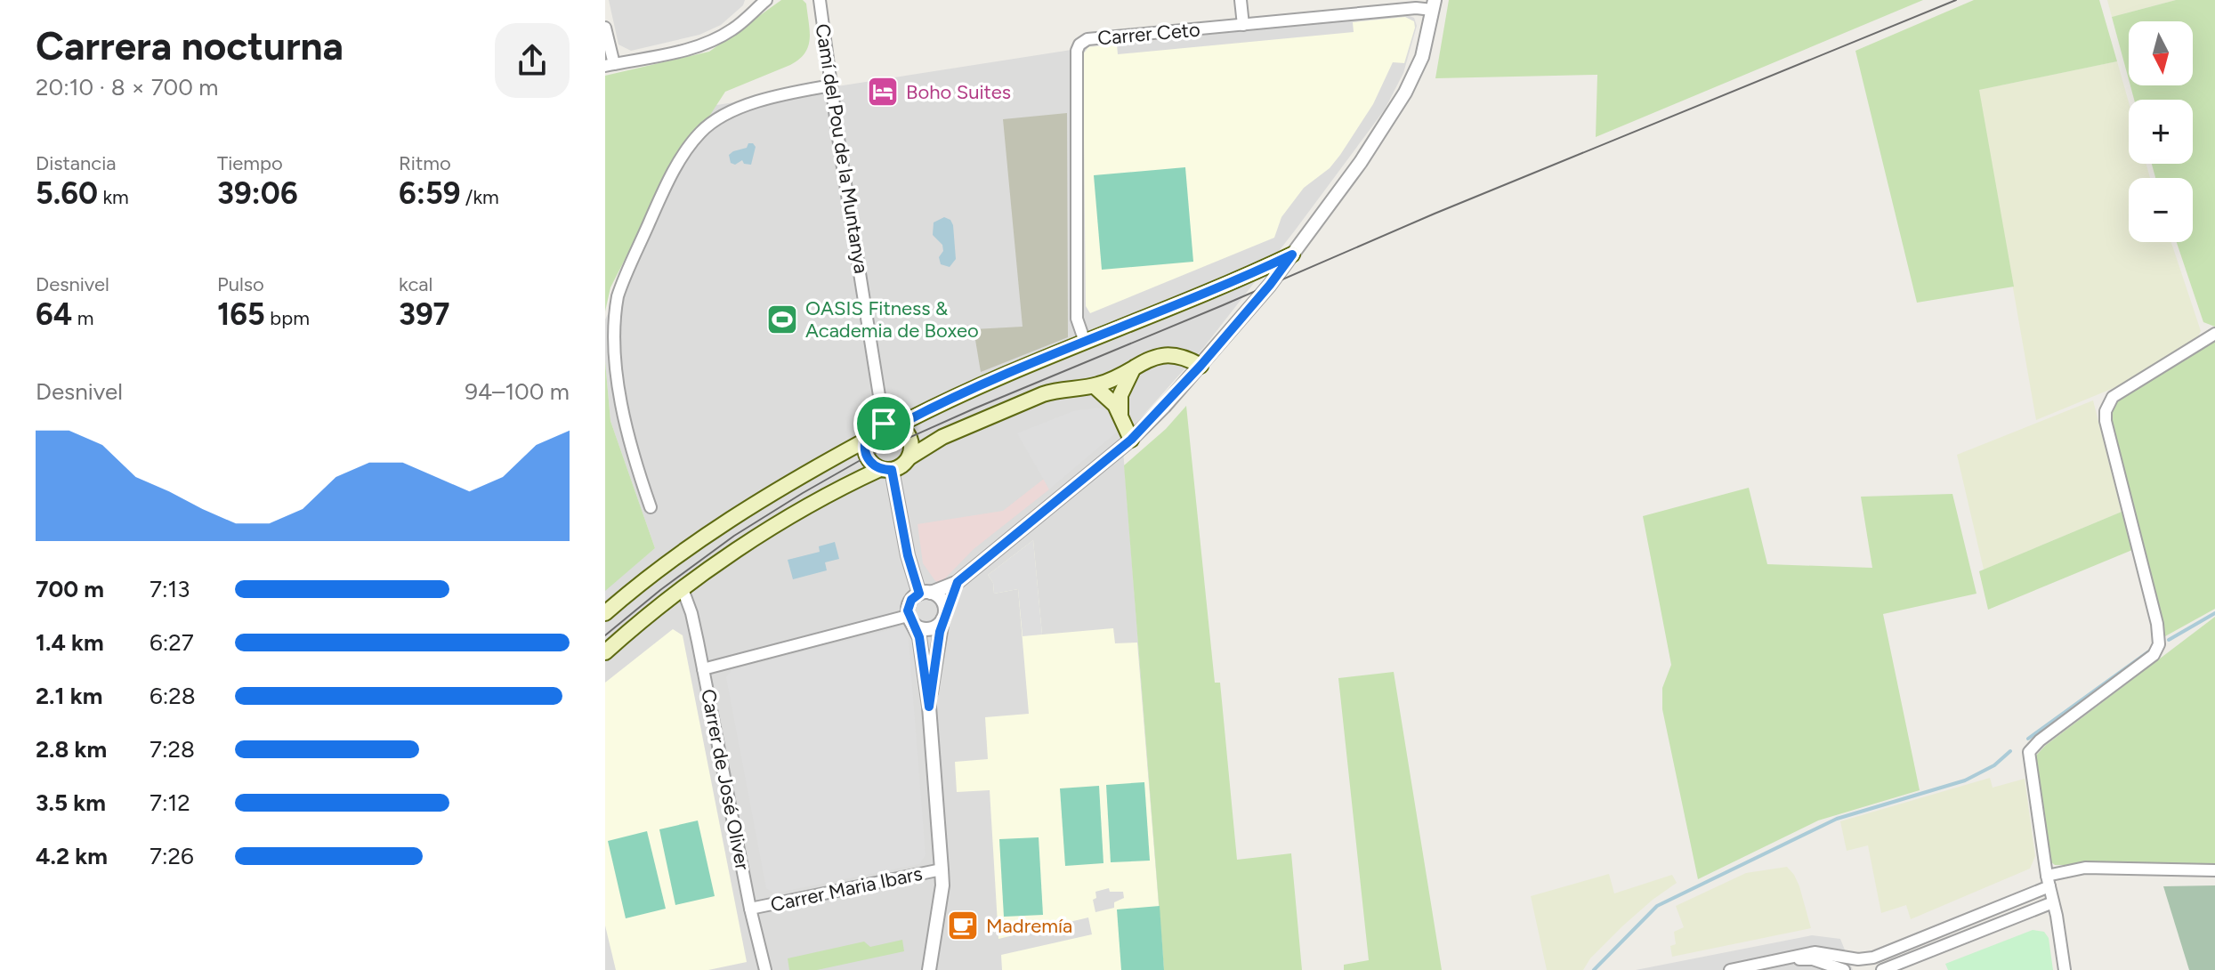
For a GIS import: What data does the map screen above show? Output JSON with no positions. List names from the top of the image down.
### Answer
{
  "streets": {
    "street": [
      "Carrer Ceto",
      "Camí del Pou de la Muntanya",
      "Carrer de José Oliver",
      "Carrer Maria Ibars"
    ]
  },
  "crossings": [
    ["Carrer de José Oliver", "Carrer Maria Ibars"]
  ],
  "places": {
    "hotel": ["Boho Suites"],
    "sports": ["OASIS Fitness & Academia de Boxeo"],
    "cafe": ["Madremía"]
  },
  "north": "bottom",
  "page": {
    "heading": ["Carrera nocturna", "20:10 · 8 × 700 m"],
    "map_buttons": ["+", "−"],
    "stats": [
      ["Distancia", "5.60 km"],
      ["Tiempo", "39:06"],
      ["Ritmo", "6:59 /km"],
      ["Desnivel", "64 m"],
      ["Pulso", "165 bpm"],
      ["kcal", "397"]
    ],
    "chart": ["Desnivel", "94–100 m"],
    "list": [
      {
        "name": "700 m",
        "note": "7:13"
      },
      {
        "name": "1.4 km",
        "note": "6:27"
      },
      {
        "name": "2.1 km",
        "note": "6:28"
      },
      {
        "name": "2.8 km",
        "note": "7:28"
      },
      {
        "name": "3.5 km",
        "note": "7:12"
      },
      {
        "name": "4.2 km",
        "note": "7:26"
      }
    ]
  }
}
